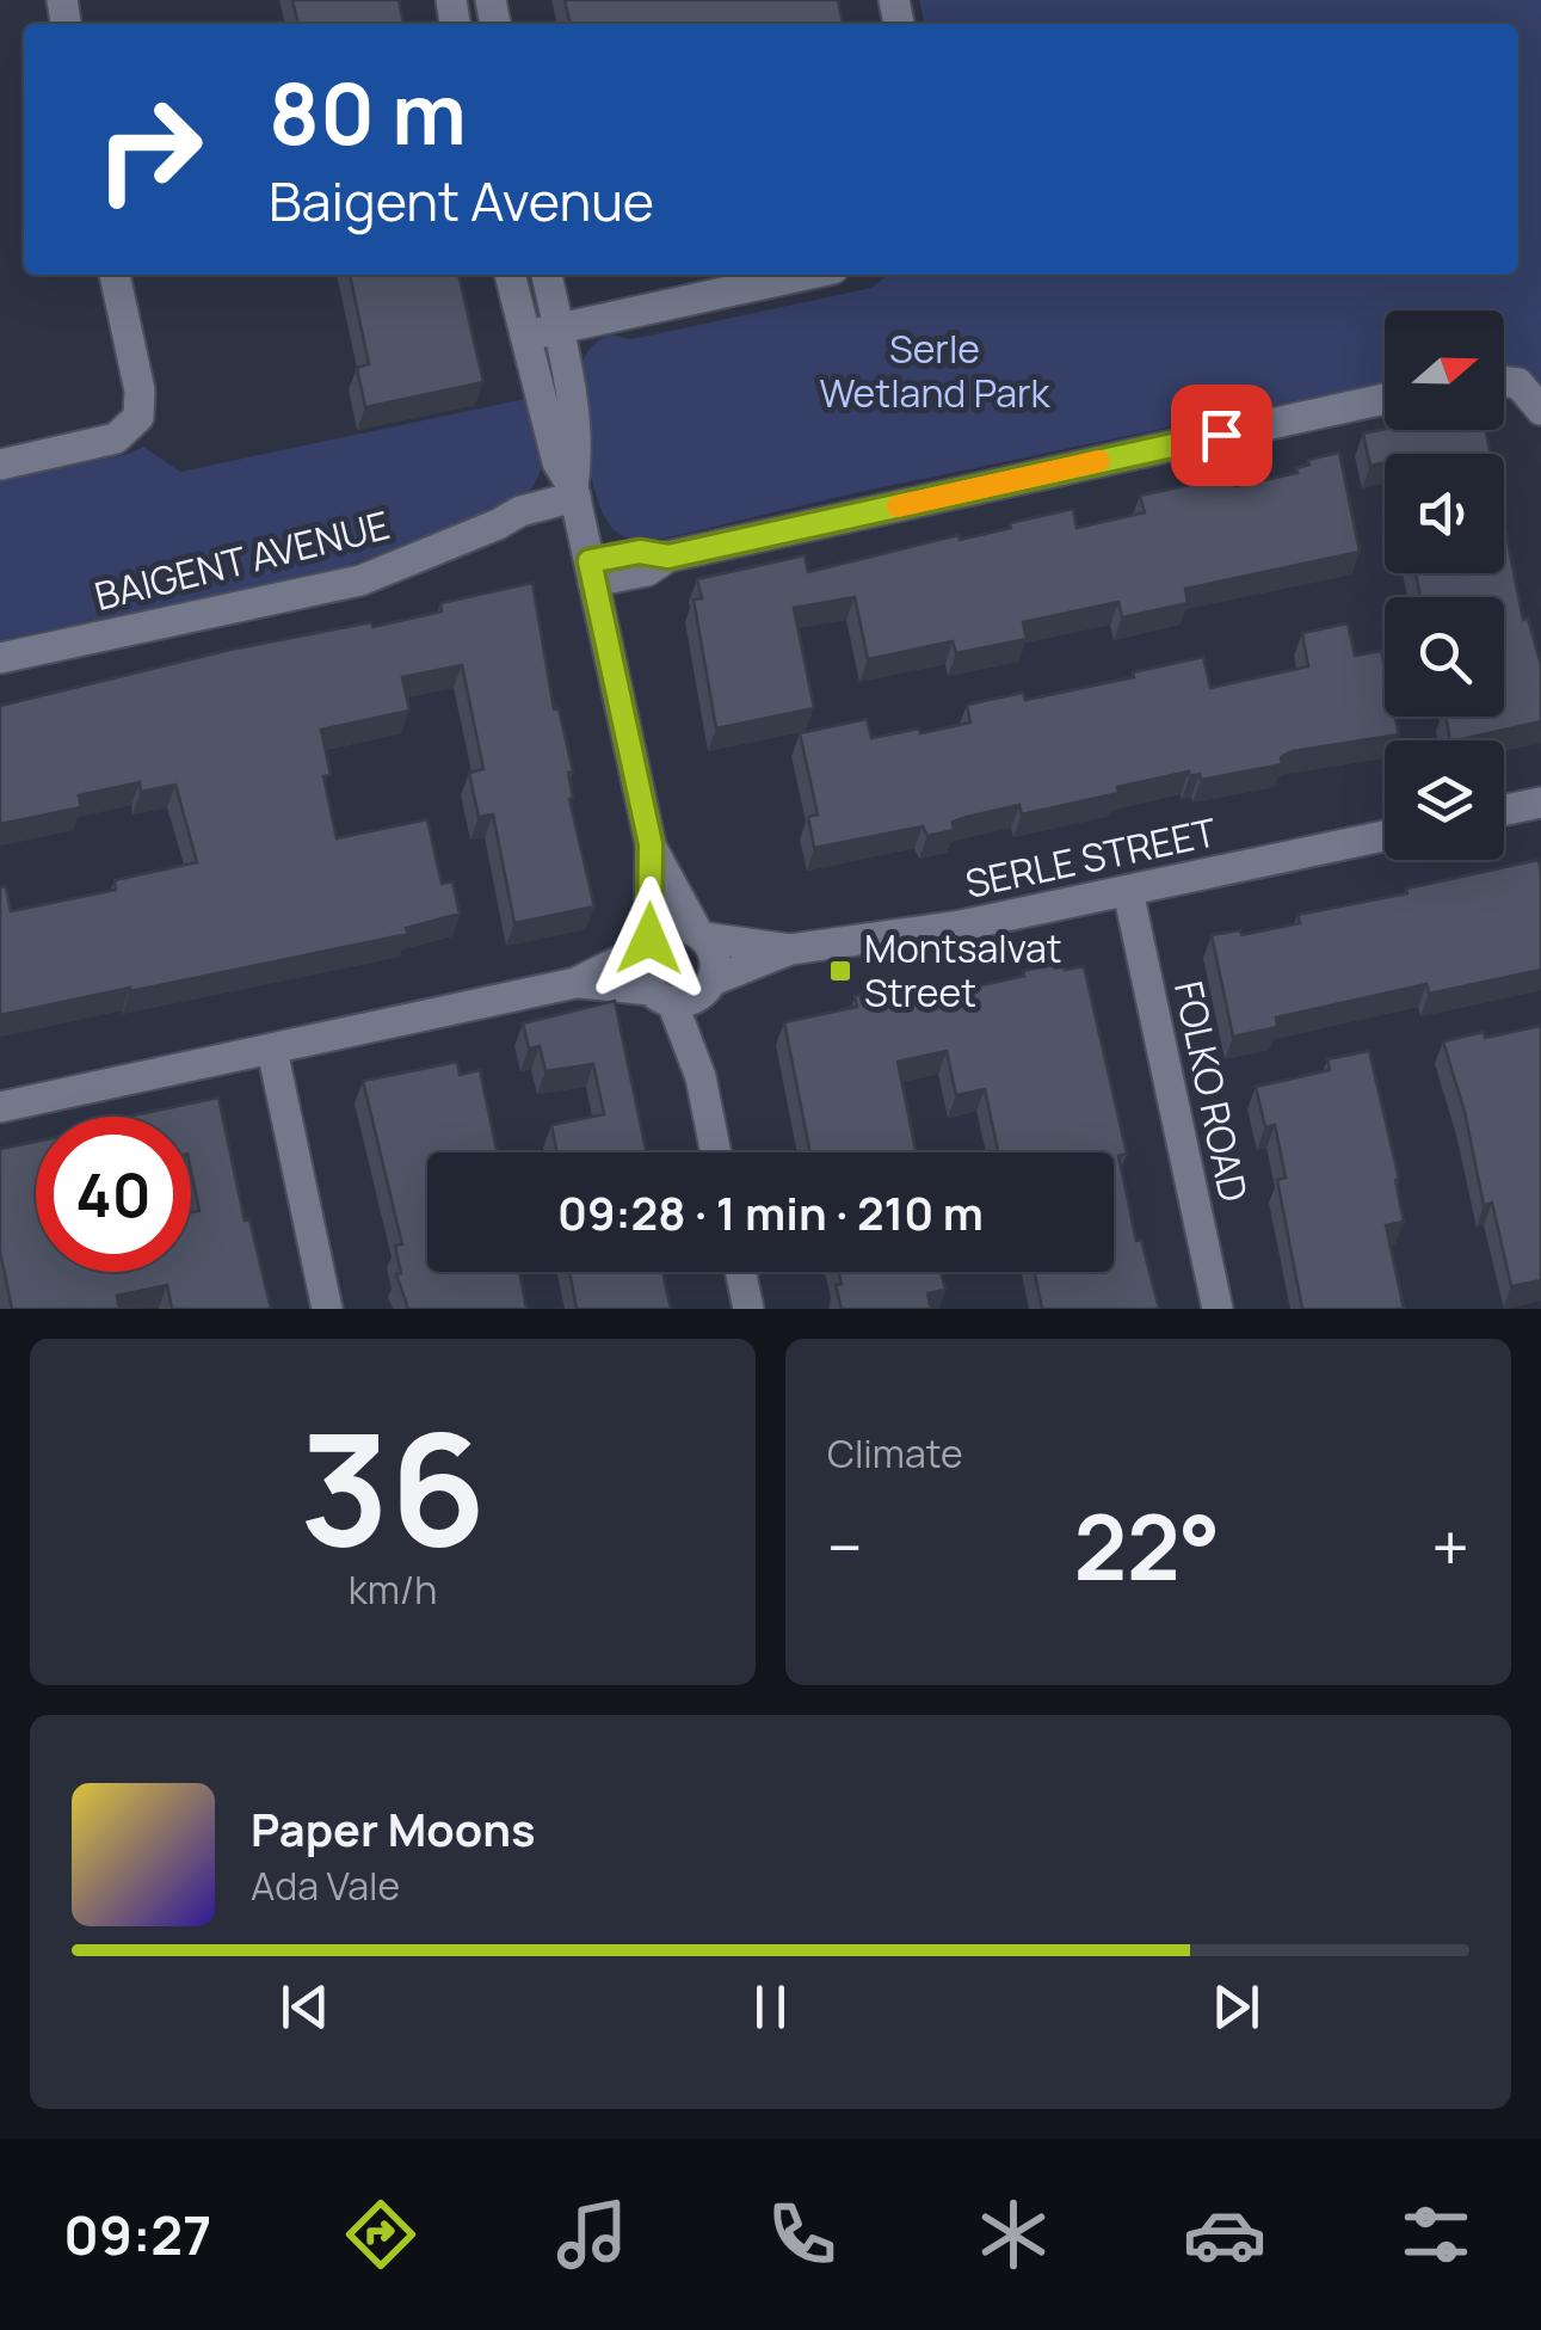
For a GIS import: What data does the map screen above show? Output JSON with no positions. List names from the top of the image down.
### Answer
{
  "streets": {
    "street": ["BAIGENT AVENUE", "SERLE STREET", "FOLKO ROAD"]
  },
  "crossings": [
    ["SERLE STREET", "FOLKO ROAD"]
  ],
  "parks": ["Serle Wetland Park"],
  "places": {
    "transit": ["Montsalvat Street"]
  },
  "north": "right",
  "page": {
    "turn": ["80 m", "Baigent Avenue"],
    "limit": "40",
    "trip": "09:28 · 1 min · 210 m",
    "tile": [
      ["36", "km/h"],
      "Climate"
    ],
    "heat": ["−", "22°", "+"],
    "song": ["Paper Moons", "Ada Vale"],
    "tabs": "09:27"
  }
}
